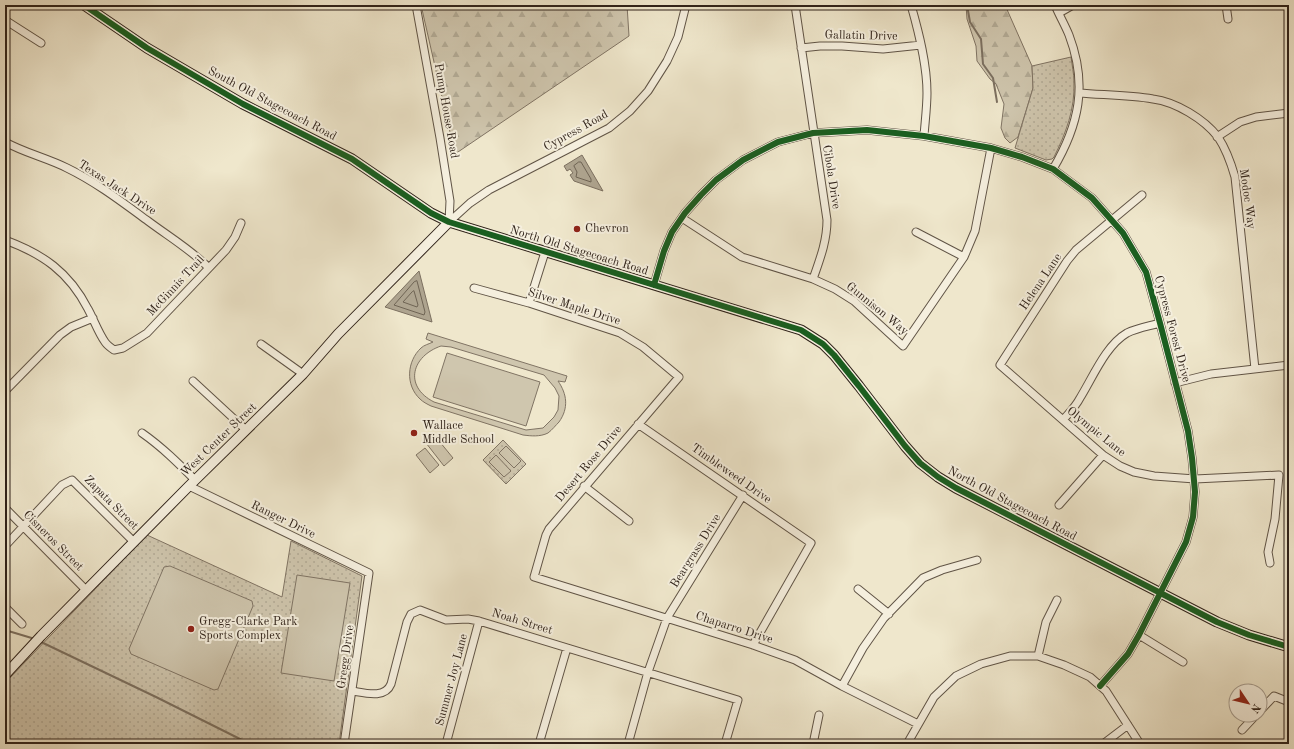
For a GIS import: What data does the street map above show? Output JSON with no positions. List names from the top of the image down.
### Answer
{
  "streets": {
    "street": [
      "Gallatin Drive",
      "South Old Stagecoach Road",
      "Pump House Road",
      "Cypress Road",
      "Cibola Drive",
      "Texas Jack Drive",
      "Modoc Way",
      "North Old Stagecoach Road",
      "Helena Lane",
      "McGinnis Trail",
      "Silver Maple Drive",
      "Gunnison Way",
      "Cypress Forest Drive",
      "Olympic Lane",
      "West Center Street",
      "Desert Rose Drive",
      "Timbleweed Drive",
      "Zapata Street",
      "Ranger Drive",
      "Cisneros Street",
      "Beargrass Drive",
      "Noah Street",
      "Chaparro Drive",
      "Gregg Drive",
      "Summer Joy Lane"
    ]
  },
  "crossings": [
    ["Gallatin Drive", "Cibola Drive"],
    ["South Old Stagecoach Road", "Pump House Road"],
    ["South Old Stagecoach Road", "Cypress Road"],
    ["South Old Stagecoach Road", "North Old Stagecoach Road"],
    ["South Old Stagecoach Road", "West Center Street"],
    ["Pump House Road", "Cypress Road"],
    ["Pump House Road", "North Old Stagecoach Road"],
    ["Pump House Road", "West Center Street"],
    ["Cypress Road", "North Old Stagecoach Road"],
    ["Cypress Road", "West Center Street"],
    ["Cibola Drive", "Gunnison Way"],
    ["Cibola Drive", "Cypress Forest Drive"],
    ["Texas Jack Drive", "McGinnis Trail"],
    ["North Old Stagecoach Road", "Cypress Forest Drive"],
    ["North Old Stagecoach Road", "West Center Street"],
    ["Helena Lane", "Cypress Forest Drive"],
    ["Helena Lane", "Olympic Lane"],
    ["Silver Maple Drive", "Desert Rose Drive"],
    ["Gunnison Way", "Cypress Forest Drive"],
    ["Cypress Forest Drive", "Olympic Lane"],
    ["West Center Street", "Zapata Street"],
    ["West Center Street", "Ranger Drive"],
    ["West Center Street", "Cisneros Street"],
    ["Desert Rose Drive", "Timbleweed Drive"],
    ["Desert Rose Drive", "Chaparro Drive"],
    ["Timbleweed Drive", "Beargrass Drive"],
    ["Timbleweed Drive", "Chaparro Drive"],
    ["Zapata Street", "Cisneros Street"],
    ["Ranger Drive", "Gregg Drive"],
    ["Beargrass Drive", "Noah Street"],
    ["Beargrass Drive", "Chaparro Drive"],
    ["Noah Street", "Gregg Drive"],
    ["Noah Street", "Summer Joy Lane"]
  ],
  "places": ["Chevron", "Wallace Middle School", "Gregg-Clarke Park Sports Complex"],
  "north": "bottom right"
}
